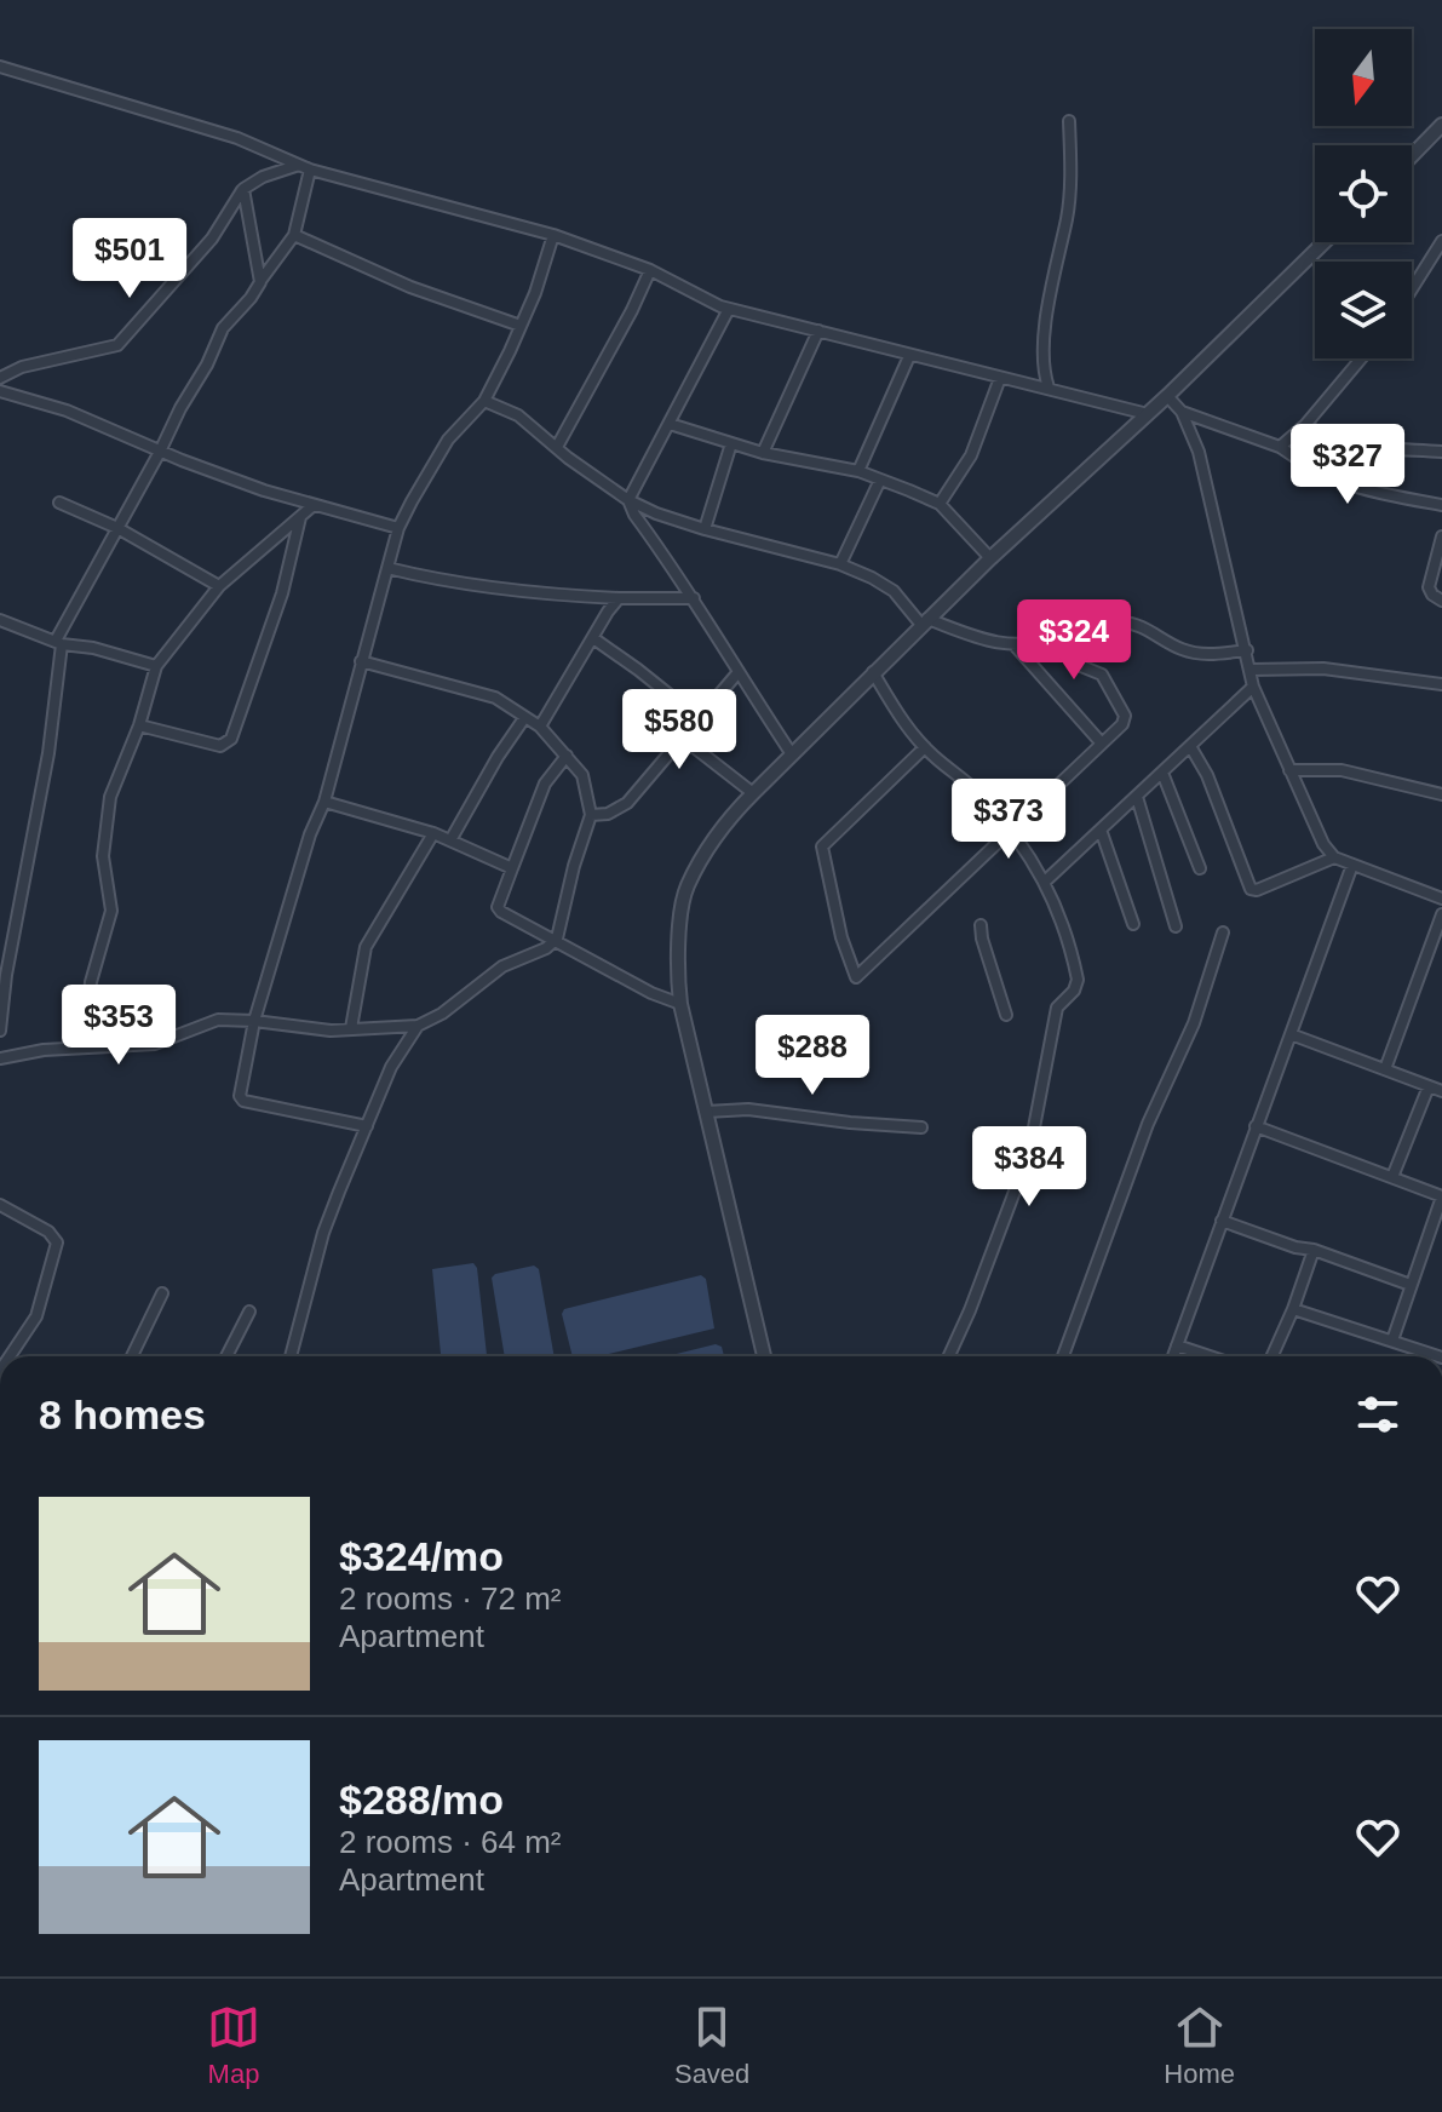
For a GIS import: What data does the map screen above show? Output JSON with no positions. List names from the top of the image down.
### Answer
{
  "north": "bottom",
  "page": {
    "price": [
      "$501",
      "$327",
      "$324",
      "$580",
      "$373",
      "$353",
      "$288",
      "$384"
    ],
    "heading": "8 homes",
    "list": [
      {
        "name": "$324/mo",
        "note": "2 rooms · 72 m² · Apartment"
      },
      {
        "name": "$288/mo",
        "note": "2 rooms · 64 m² · Apartment"
      }
    ],
    "tabs": ["Map", "Saved", "Home"]
  }
}
